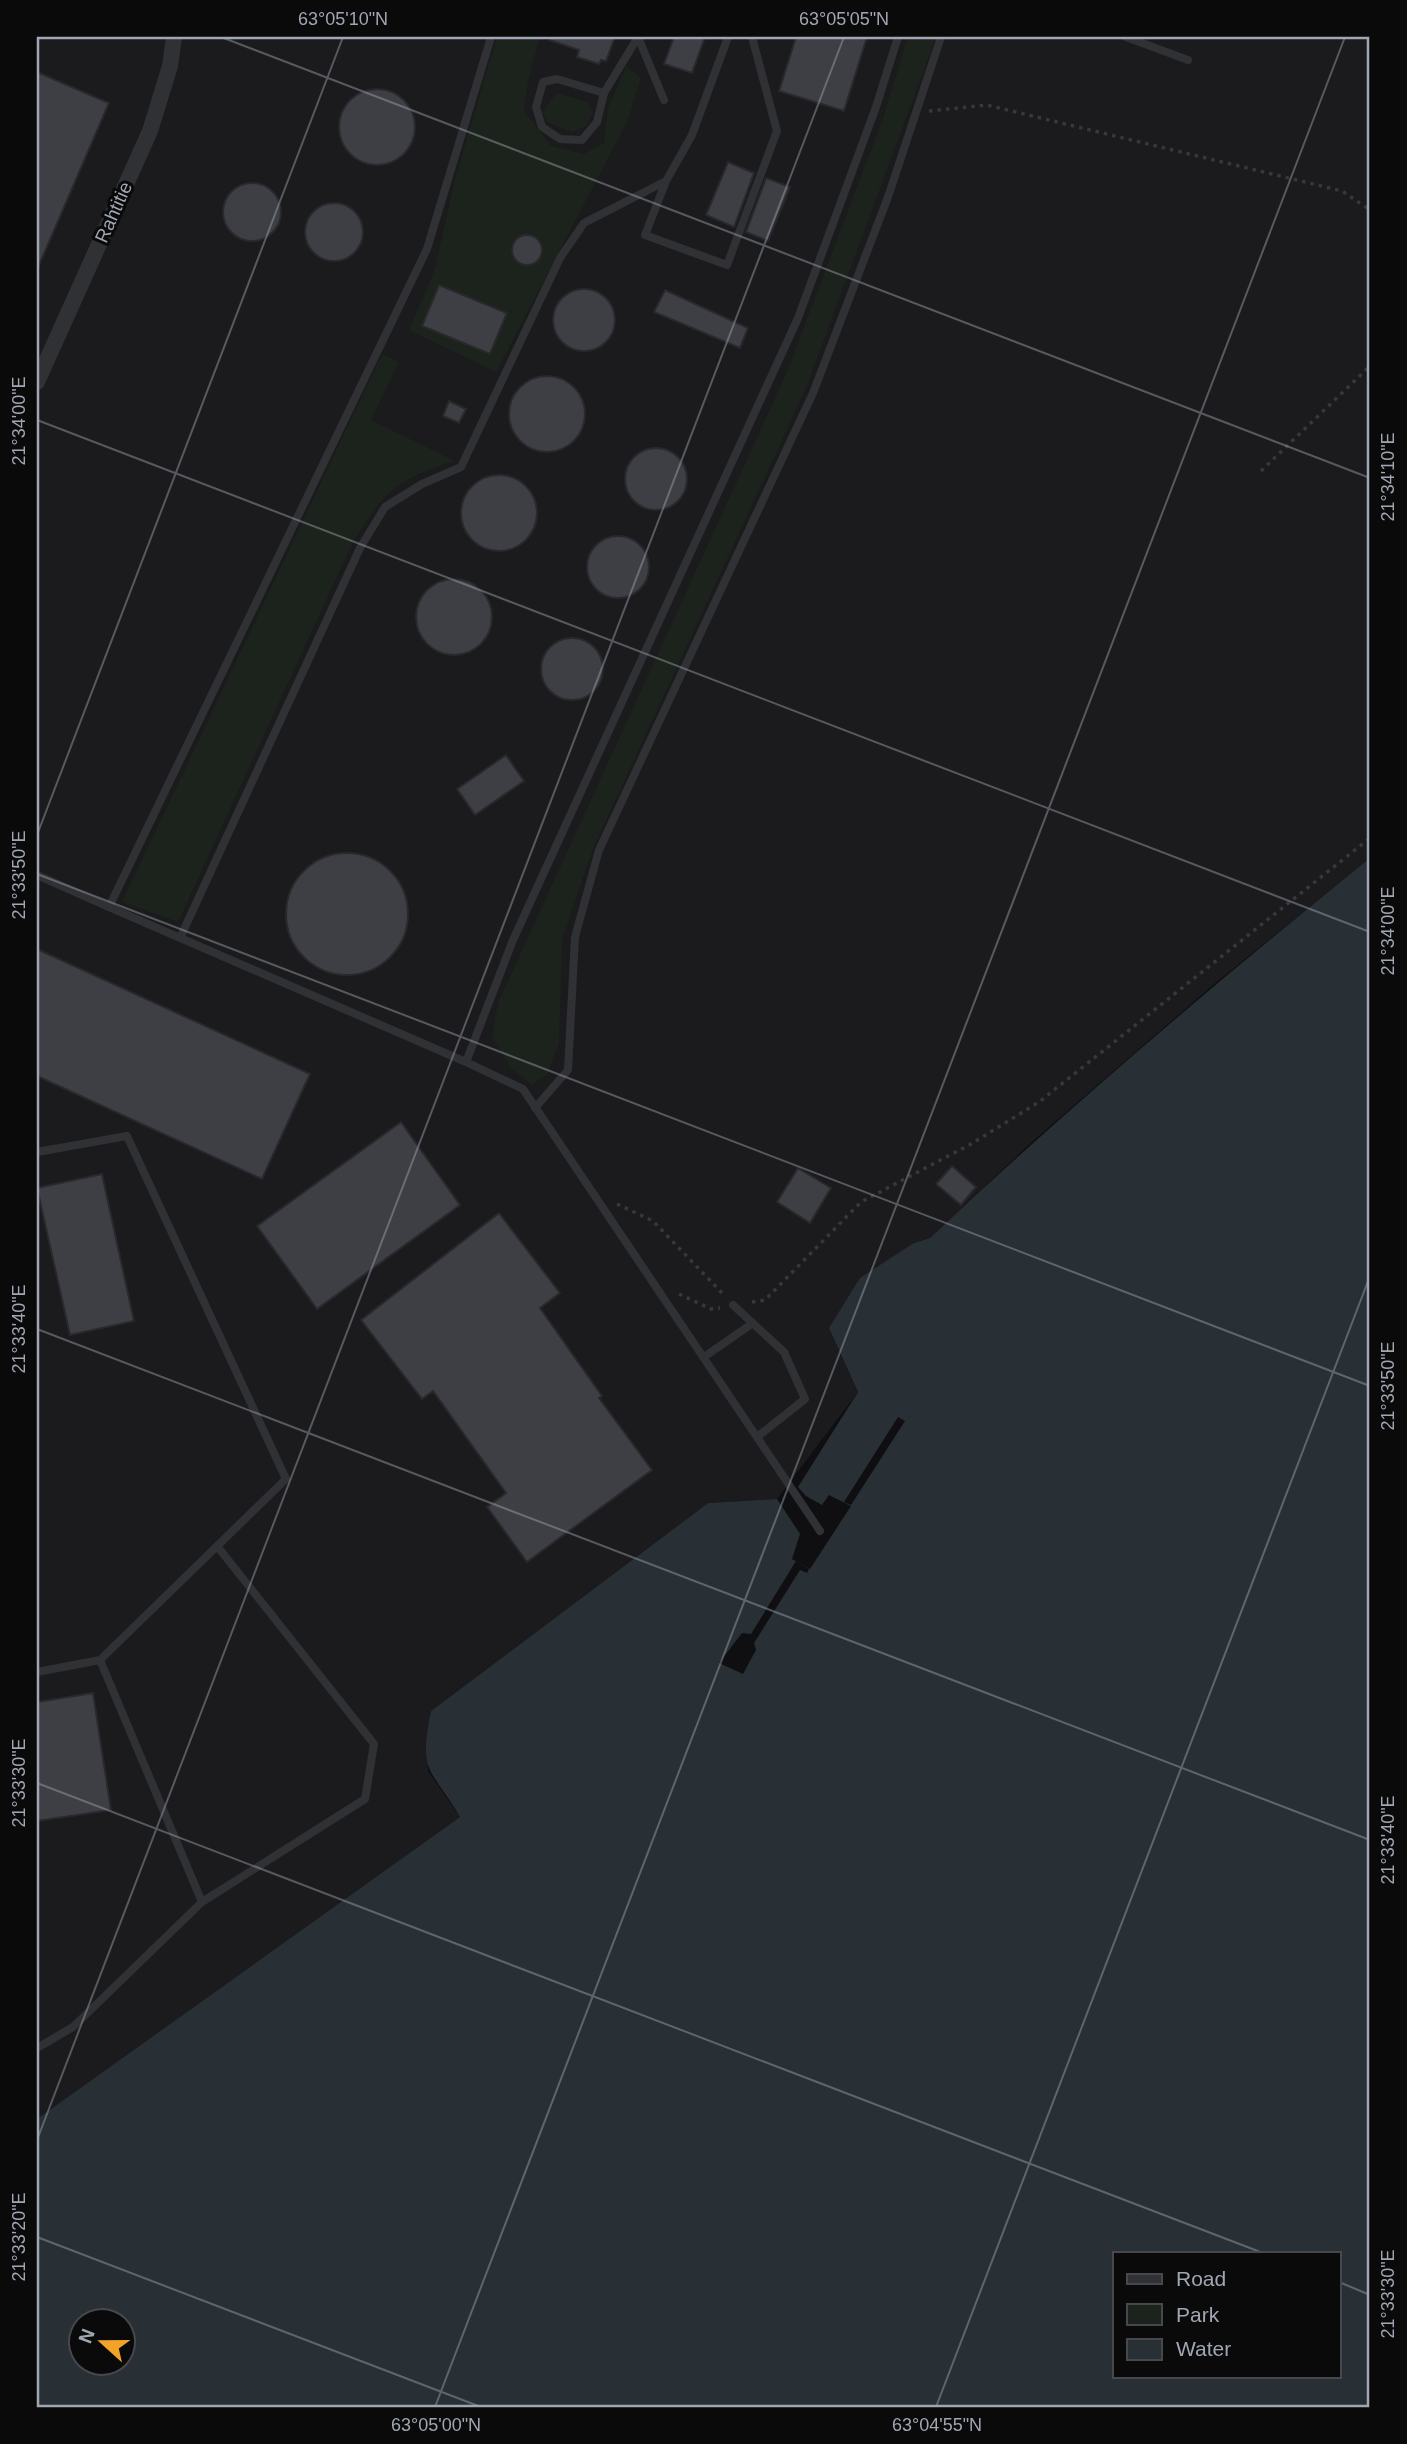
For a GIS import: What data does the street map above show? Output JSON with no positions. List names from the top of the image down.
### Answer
{
  "streets": {
    "street": ["Rahtitie"]
  },
  "legend": ["Road", "Park", "Water"],
  "north": "left",
  "coordinates": [
    "63°05'10\"N",
    "63°05'05\"N",
    "21°34'00\"E",
    "21°34'10\"E",
    "21°33'50\"E",
    "21°33'40\"E",
    "21°33'30\"E",
    "21°33'20\"E",
    "63°05'00\"N",
    "63°04'55\"N"
  ]
}
